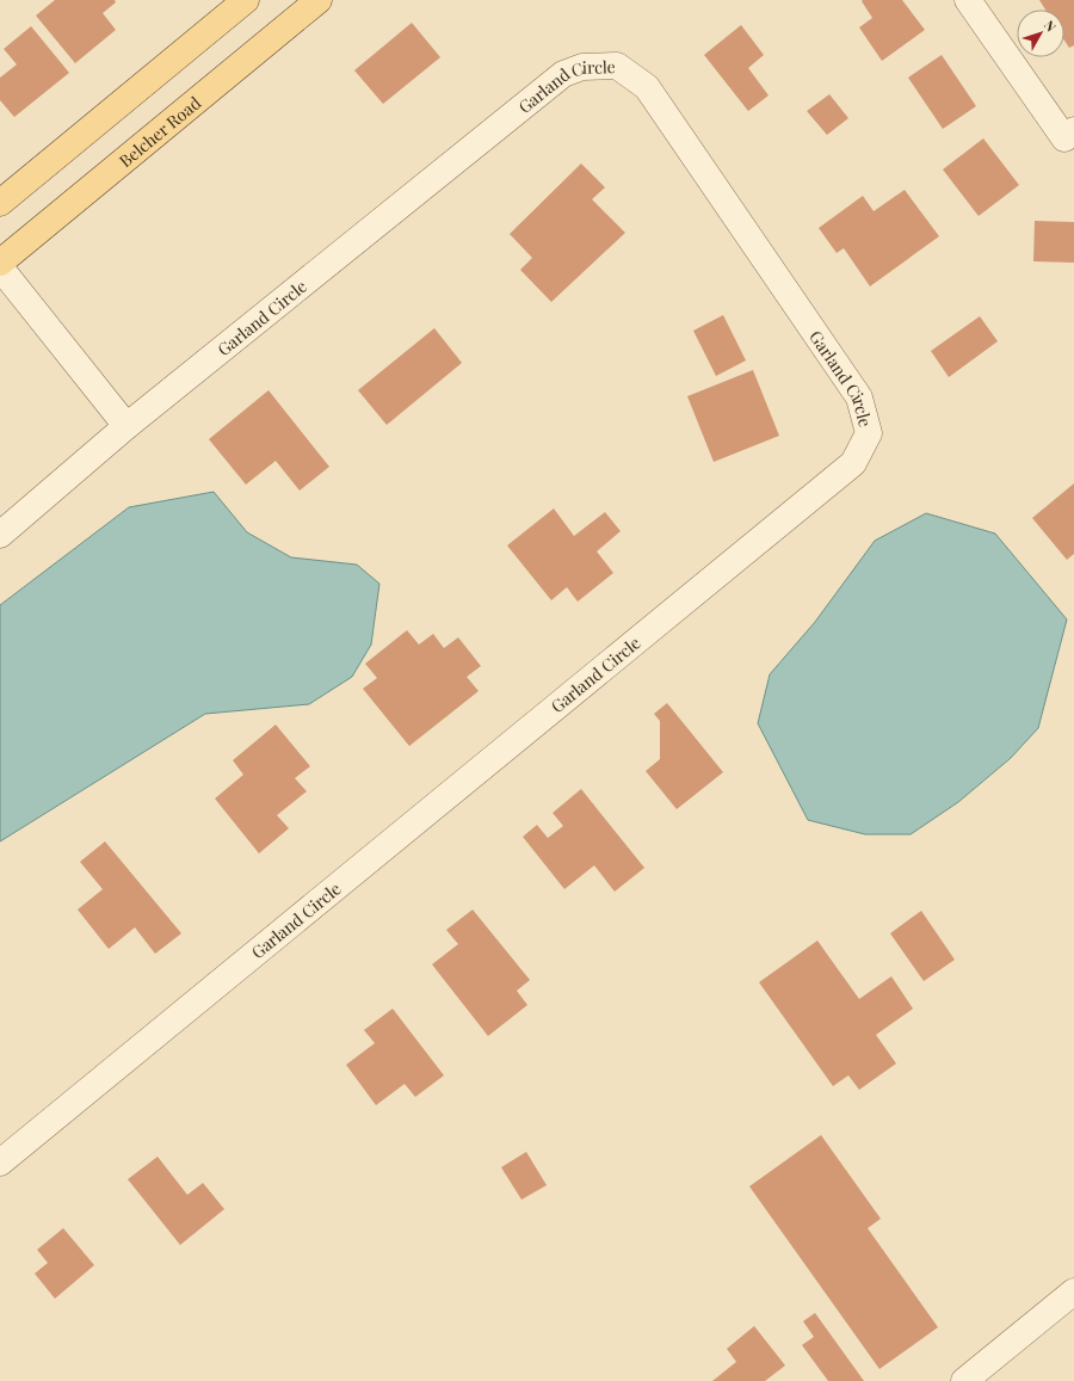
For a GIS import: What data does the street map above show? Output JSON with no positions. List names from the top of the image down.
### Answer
{
  "streets": {
    "main road": ["Belcher Road"],
    "street": ["Garland Circle"]
  },
  "north": "top right"
}
